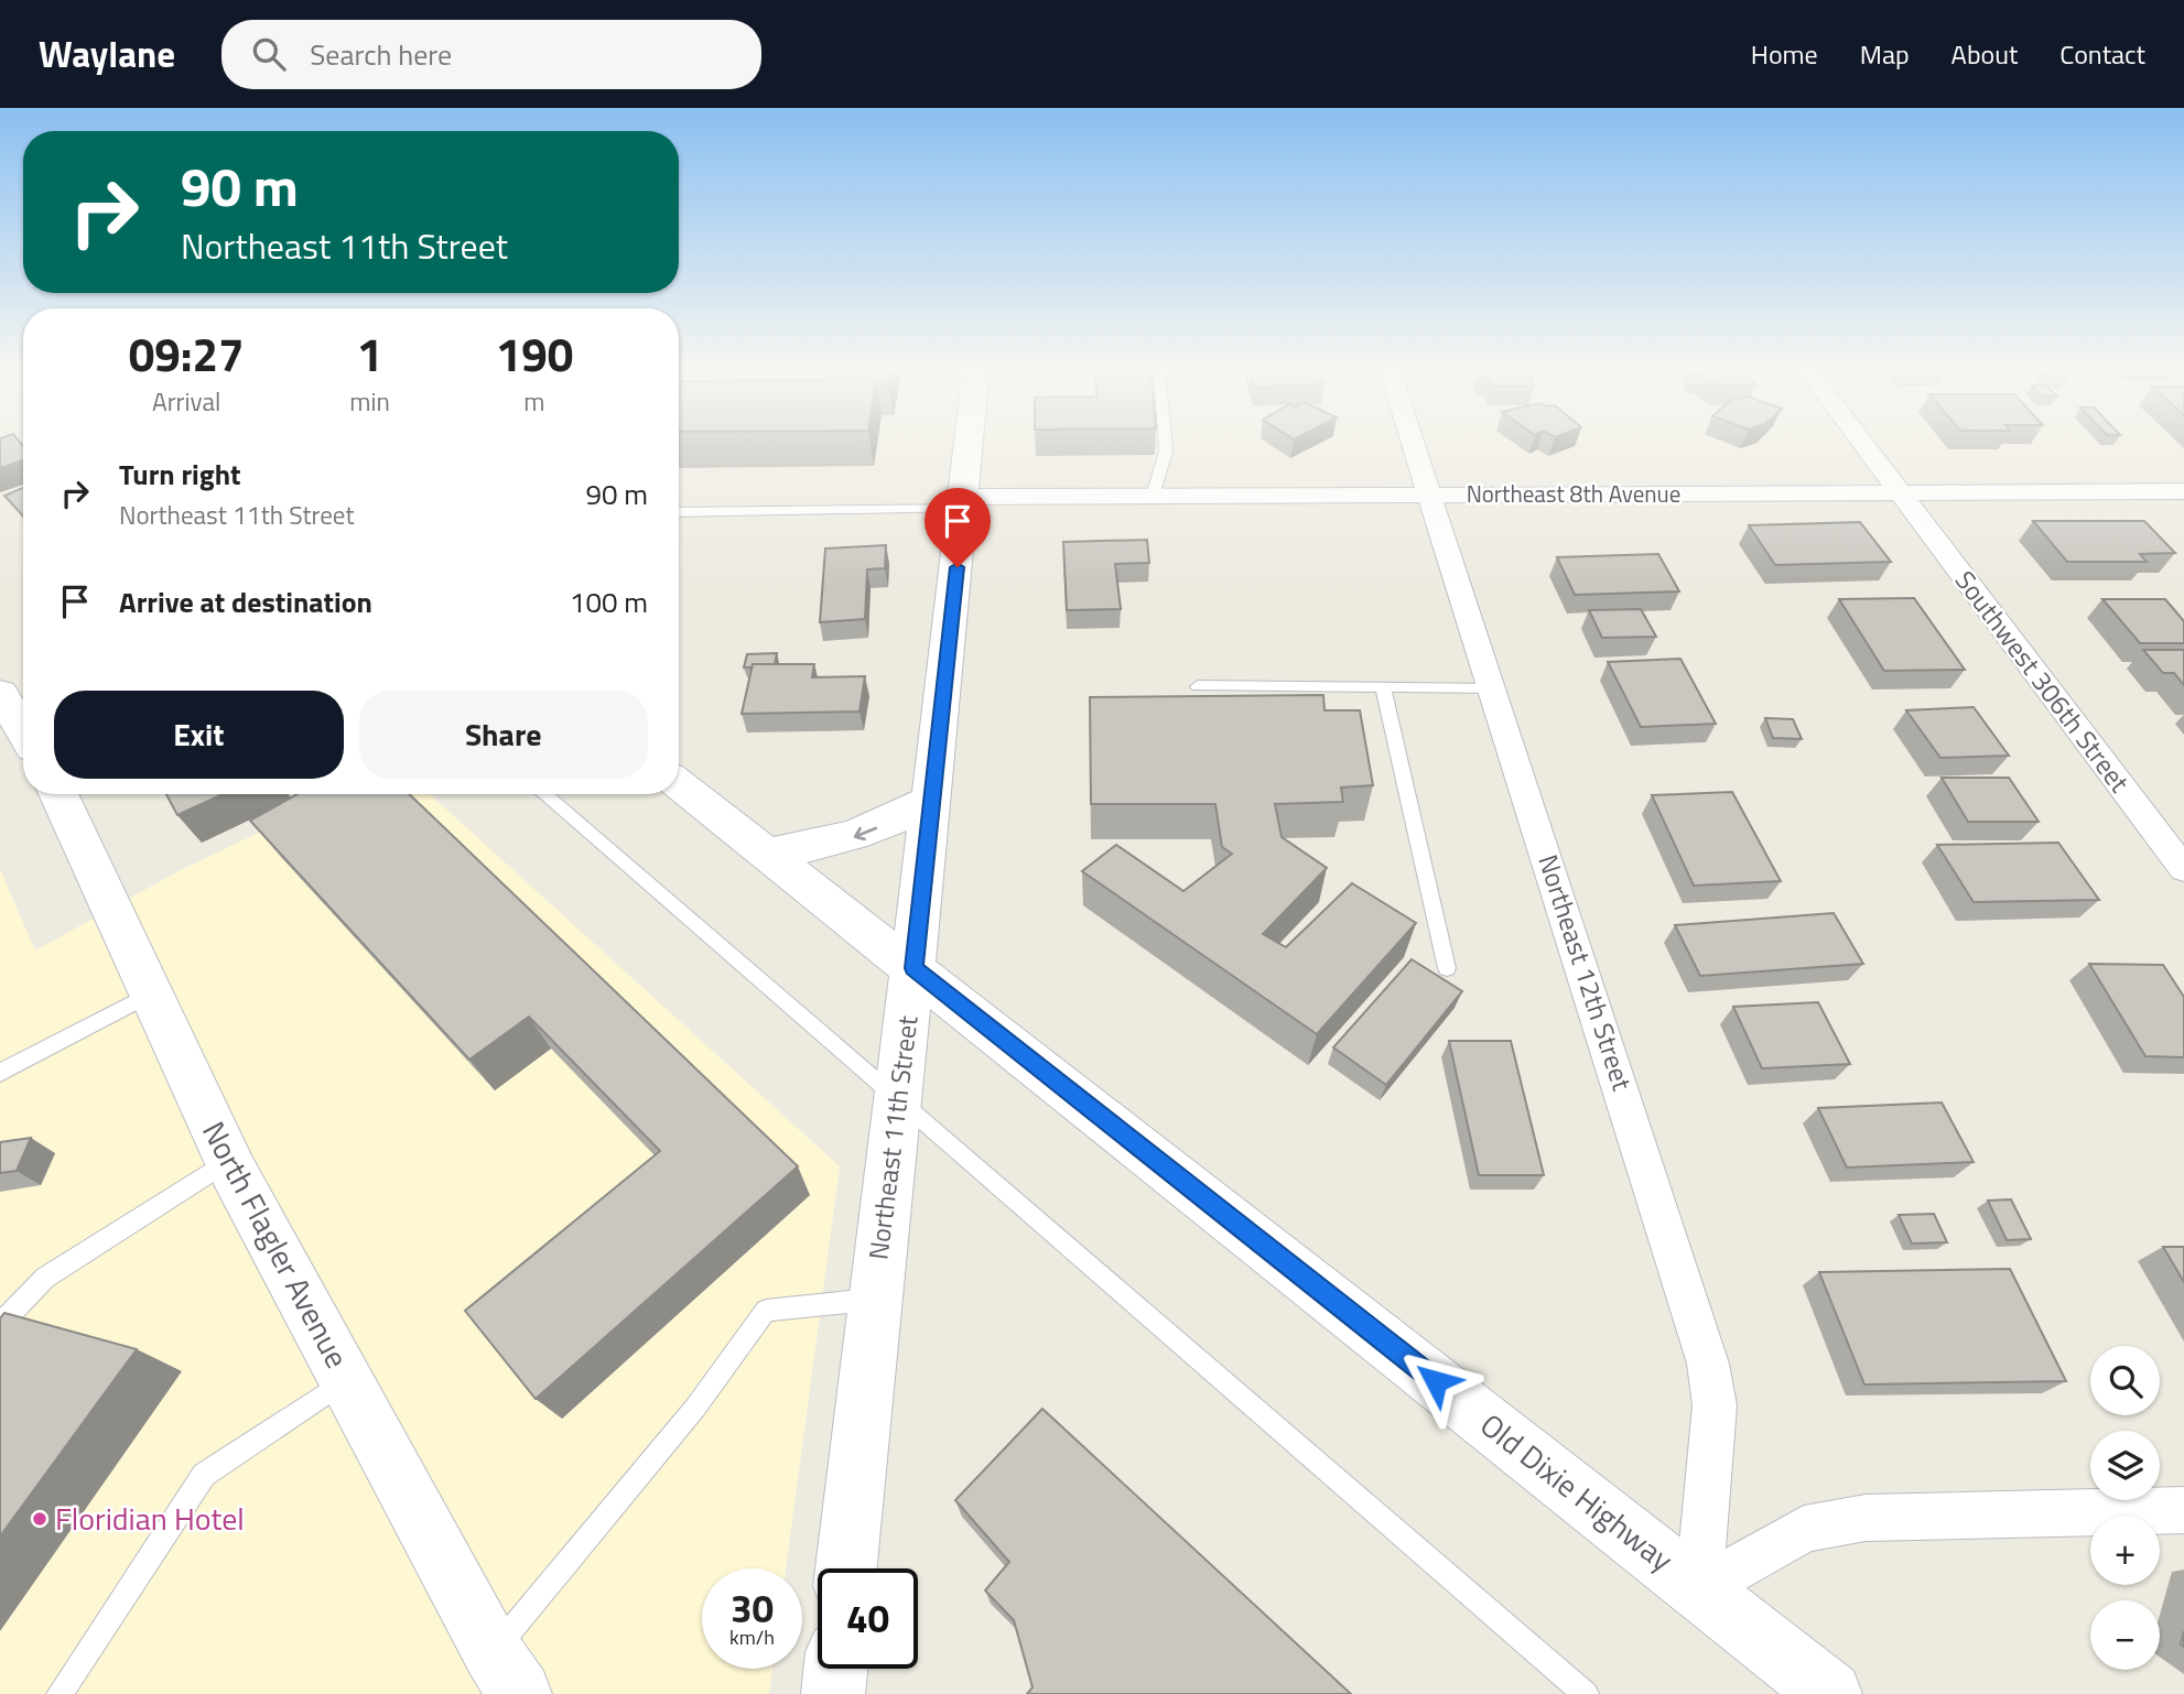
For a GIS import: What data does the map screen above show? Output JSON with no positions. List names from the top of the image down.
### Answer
{
  "streets": {
    "street": [
      "Northeast 8th Avenue",
      "Southwest 306th Street",
      "Northeast 12th Street",
      "Northeast 11th Street",
      "North Flagler Avenue",
      "Old Dixie Highway"
    ]
  },
  "crossings": [
    ["Northeast 8th Avenue", "Southwest 306th Street"],
    ["Northeast 8th Avenue", "Northeast 12th Street"],
    ["Northeast 8th Avenue", "Northeast 11th Street"],
    ["Northeast 12th Street", "Old Dixie Highway"],
    ["Northeast 11th Street", "Old Dixie Highway"]
  ],
  "places": ["Floridian Hotel"],
  "page": {
    "header": "Waylane",
    "search": "Search here",
    "nav": [
      "Home",
      "Map",
      "About",
      "Contact"
    ],
    "turn": ["90 m", "Northeast 11th Street"],
    "eta": [
      "09:27",
      "Arrival",
      "1",
      "min",
      "190",
      "m"
    ],
    "list": [
      {
        "name": "Turn right",
        "note": "Northeast 11th Street",
        "value": "90 m"
      },
      {
        "name": "Arrive at destination",
        "value": "100 m"
      }
    ],
    "buttons": ["Exit", "Share"],
    "map_buttons": ["+", "−"],
    "speed": "30 km/h",
    "limit": "40"
  }
}
